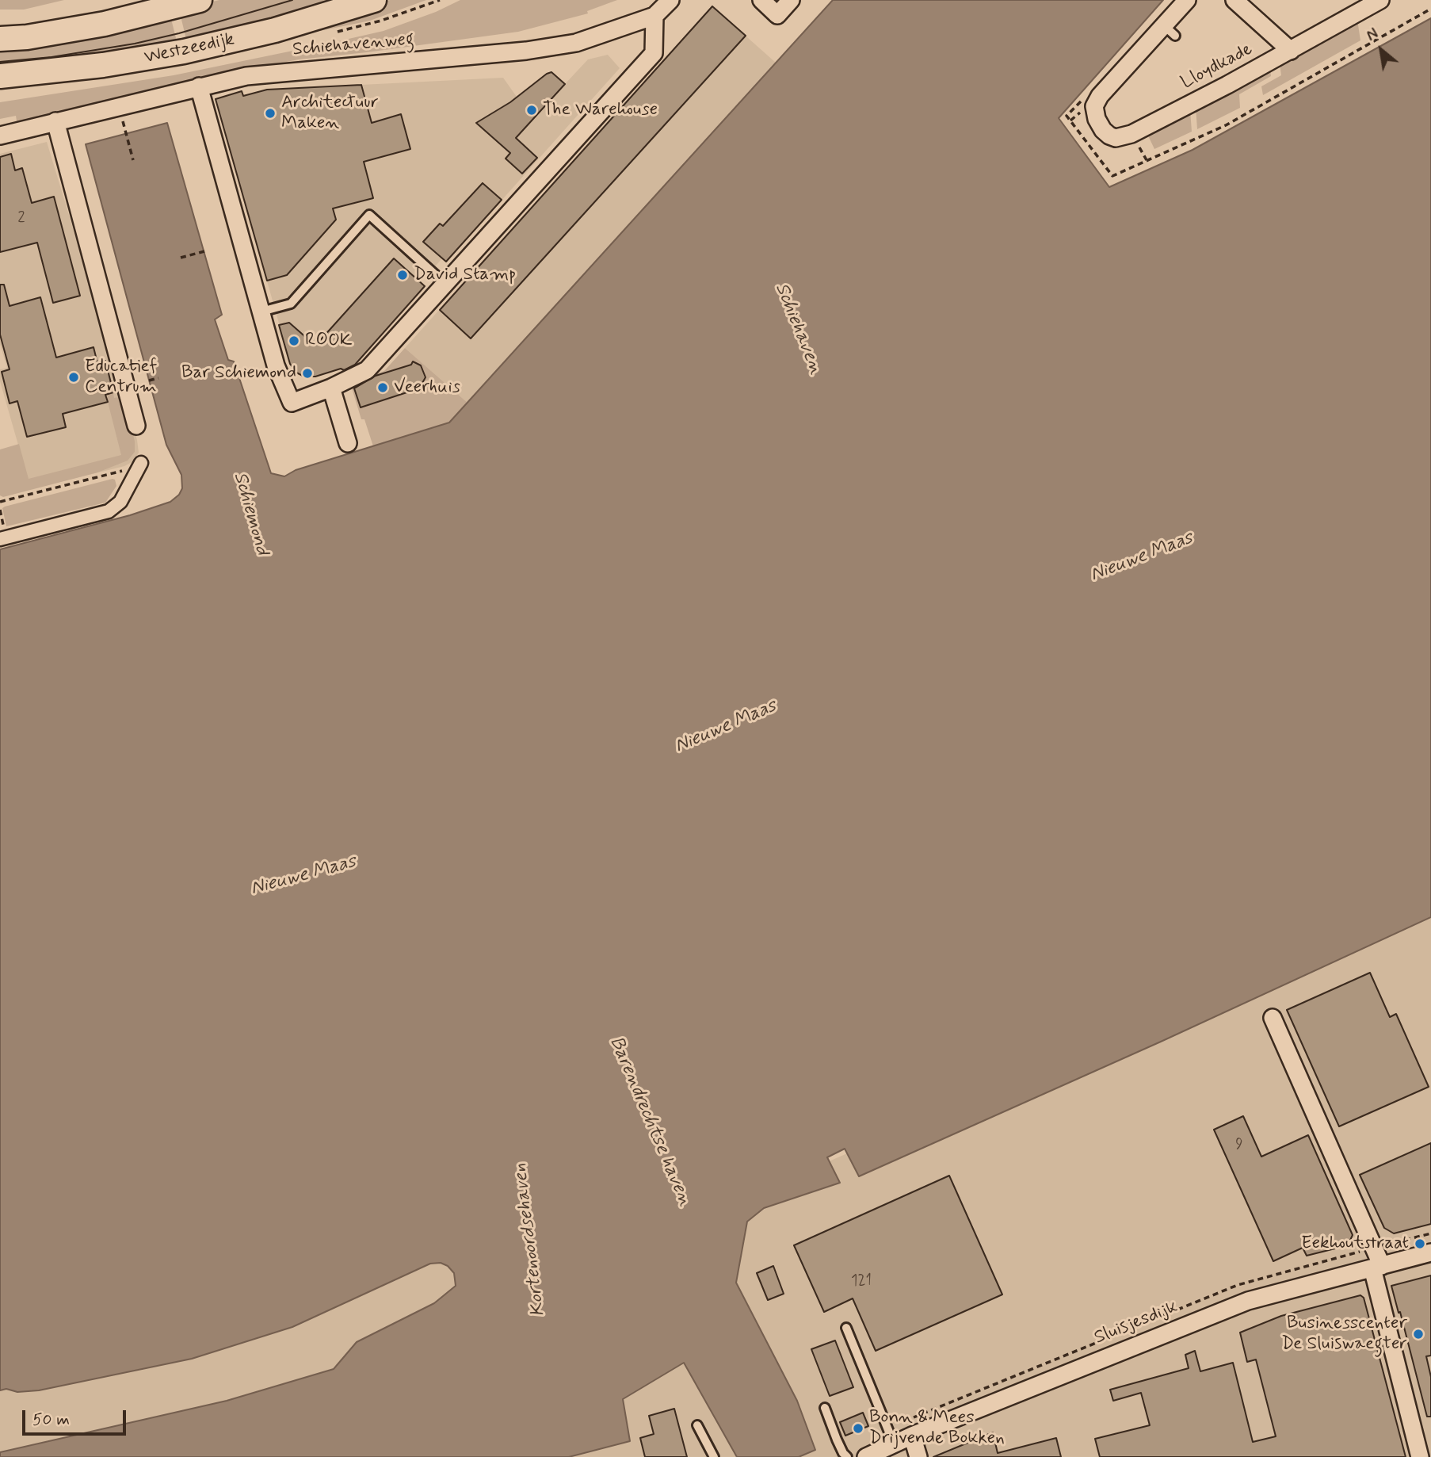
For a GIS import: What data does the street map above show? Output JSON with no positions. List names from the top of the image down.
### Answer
{
  "streets": {
    "main road": ["Westzeedijk"],
    "street": ["Schiehavenweg", "Lloydkade", "Sluisjesdijk"]
  },
  "water": [
    "Schiehaven",
    "Schiemond",
    "Nieuwe Maas",
    "Barendrechtse haven",
    "Kortenoordsehaven"
  ],
  "places": [
    "The Warehouse",
    "Architectuur Maken",
    "David Stamp",
    "ROOK",
    "Bar Schiemond",
    "Educatief Centrum",
    "Veerhuis",
    "Eekhoutstraat",
    "Businesscenter De Sluiswaegter",
    "Bonn & Mees Drijvende Bokken"
  ],
  "house_numbers": ["2", "9", "121"],
  "scale_bar": "50 m",
  "north": "top left"
}
